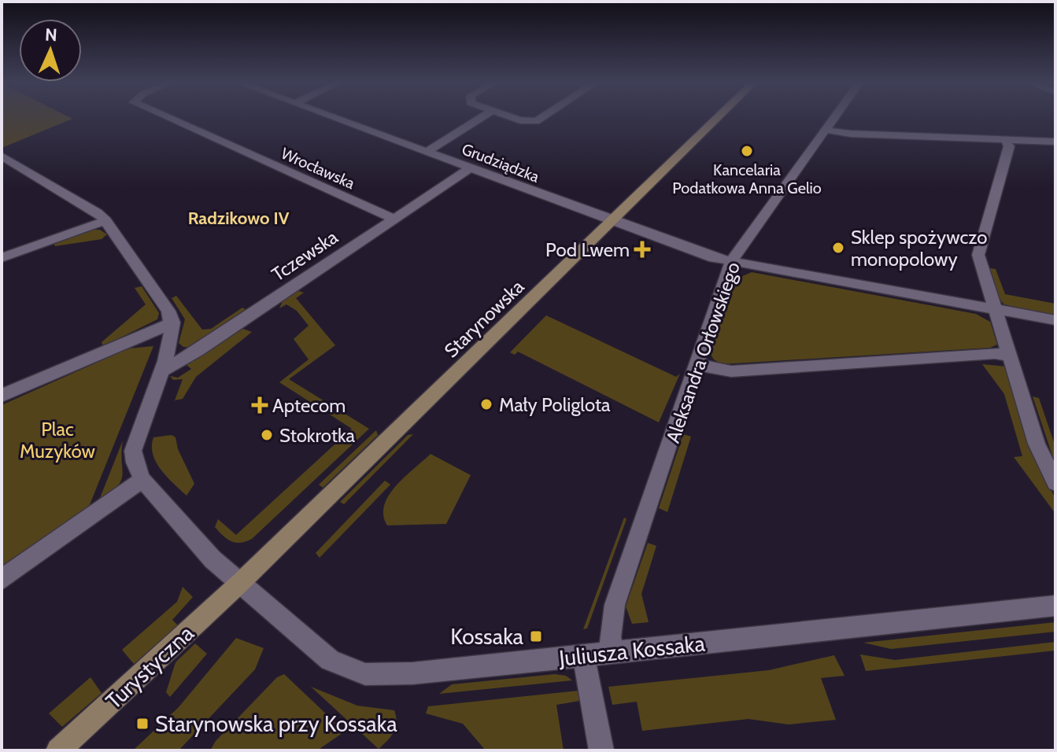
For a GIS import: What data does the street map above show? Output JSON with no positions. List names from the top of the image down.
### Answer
{
  "streets": {
    "street": [
      "Grudziądzka",
      "Wrocławska",
      "Tczewska",
      "Starynowska",
      "Aleksandra Orłowskiego",
      "Juliusza Kossaka",
      "Turystyczna"
    ]
  },
  "crossings": [
    ["Grudziądzka", "Tczewska"],
    ["Grudziądzka", "Starynowska"],
    ["Grudziądzka", "Aleksandra Orłowskiego"],
    ["Wrocławska", "Tczewska"],
    ["Starynowska", "Juliusza Kossaka"],
    ["Starynowska", "Turystyczna"],
    ["Aleksandra Orłowskiego", "Juliusza Kossaka"],
    ["Juliusza Kossaka", "Turystyczna"]
  ],
  "districts": ["Radzikowo IV"],
  "parks": ["Plac Muzyków"],
  "places": {
    "other": [
      "Kancelaria Podatkowa Anna Gelio",
      "Sklep spożywczo monopolowy",
      "Mały Poliglota",
      "Stokrotka"
    ],
    "health": ["Pod Lwem", "Aptecom"],
    "transit": ["Kossaka", "Starynowska przy Kossaka"]
  },
  "north": "top"
}
